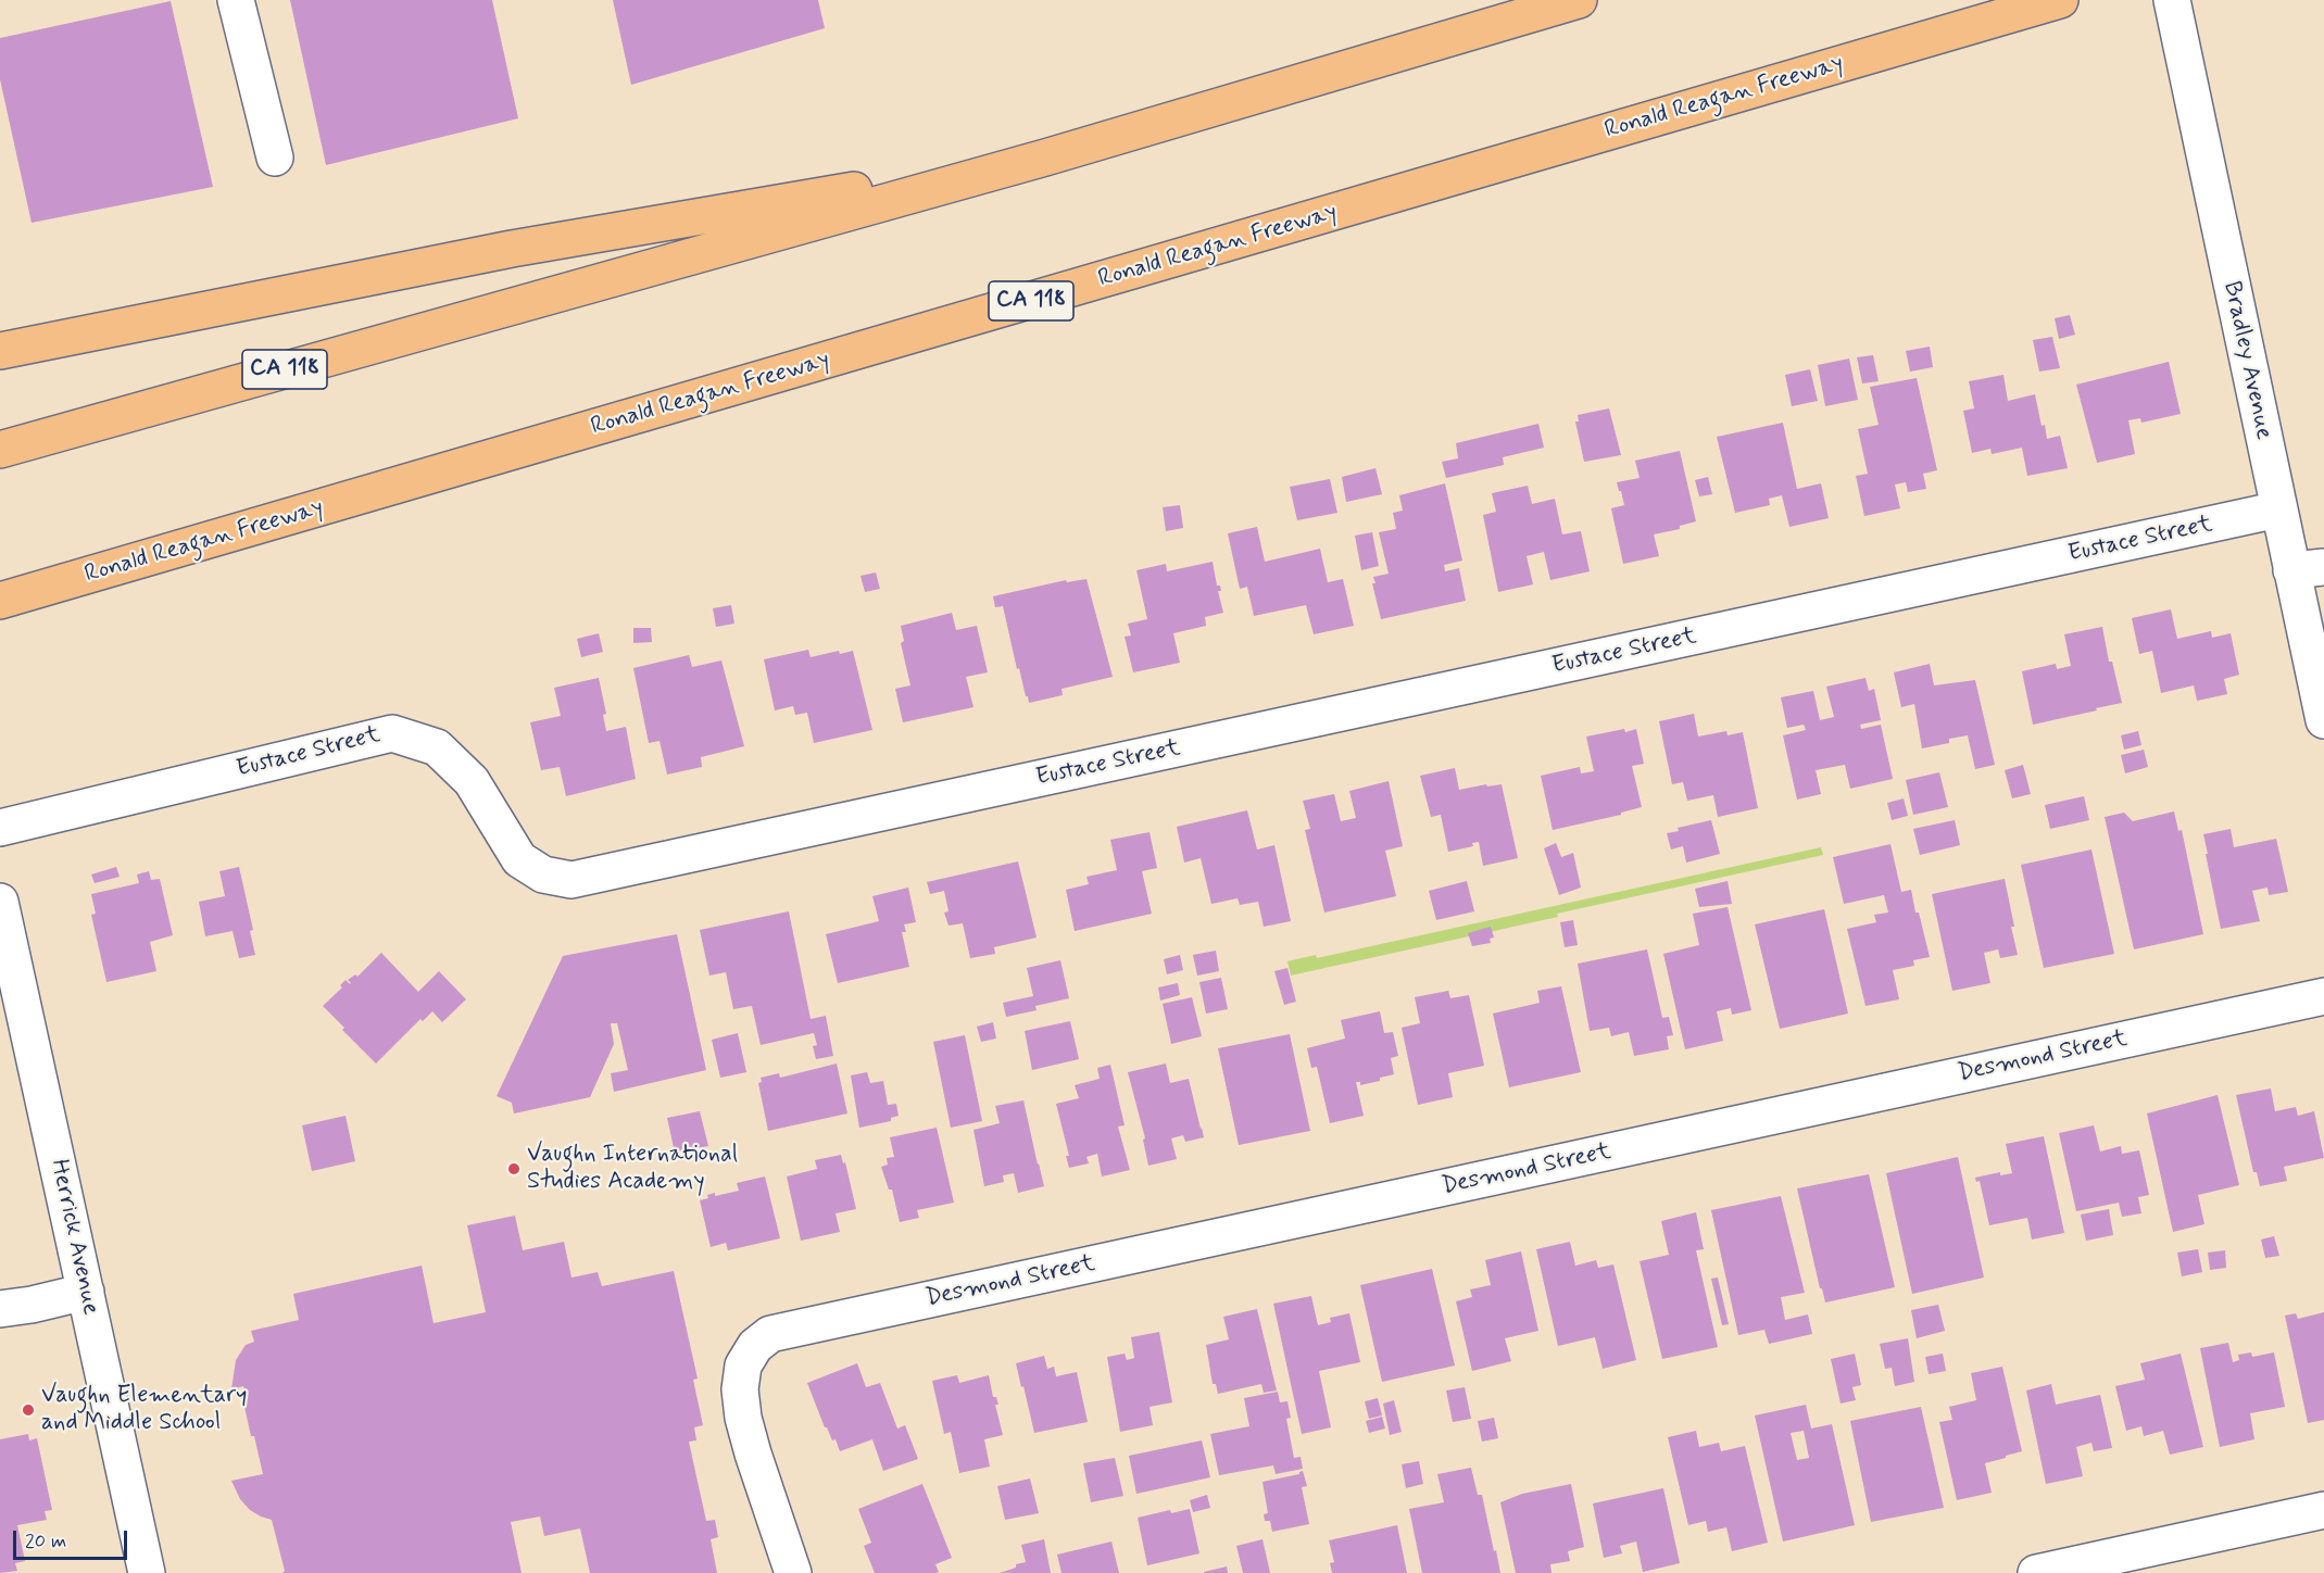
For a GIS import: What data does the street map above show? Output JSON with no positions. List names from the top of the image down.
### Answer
{
  "streets": {
    "highway": ["Ronald Reagan Freeway", "CA 118"],
    "street": [
      "Bradley Avenue",
      "Eustace Street",
      "Desmond Street",
      "Herrick Avenue"
    ]
  },
  "crossings": [
    ["Bradley Avenue", "Eustace Street"]
  ],
  "places": ["Vaughn International Studies Academy", "Vaughn Elementary and Middle School"],
  "scale_bar": "20 m"
}
